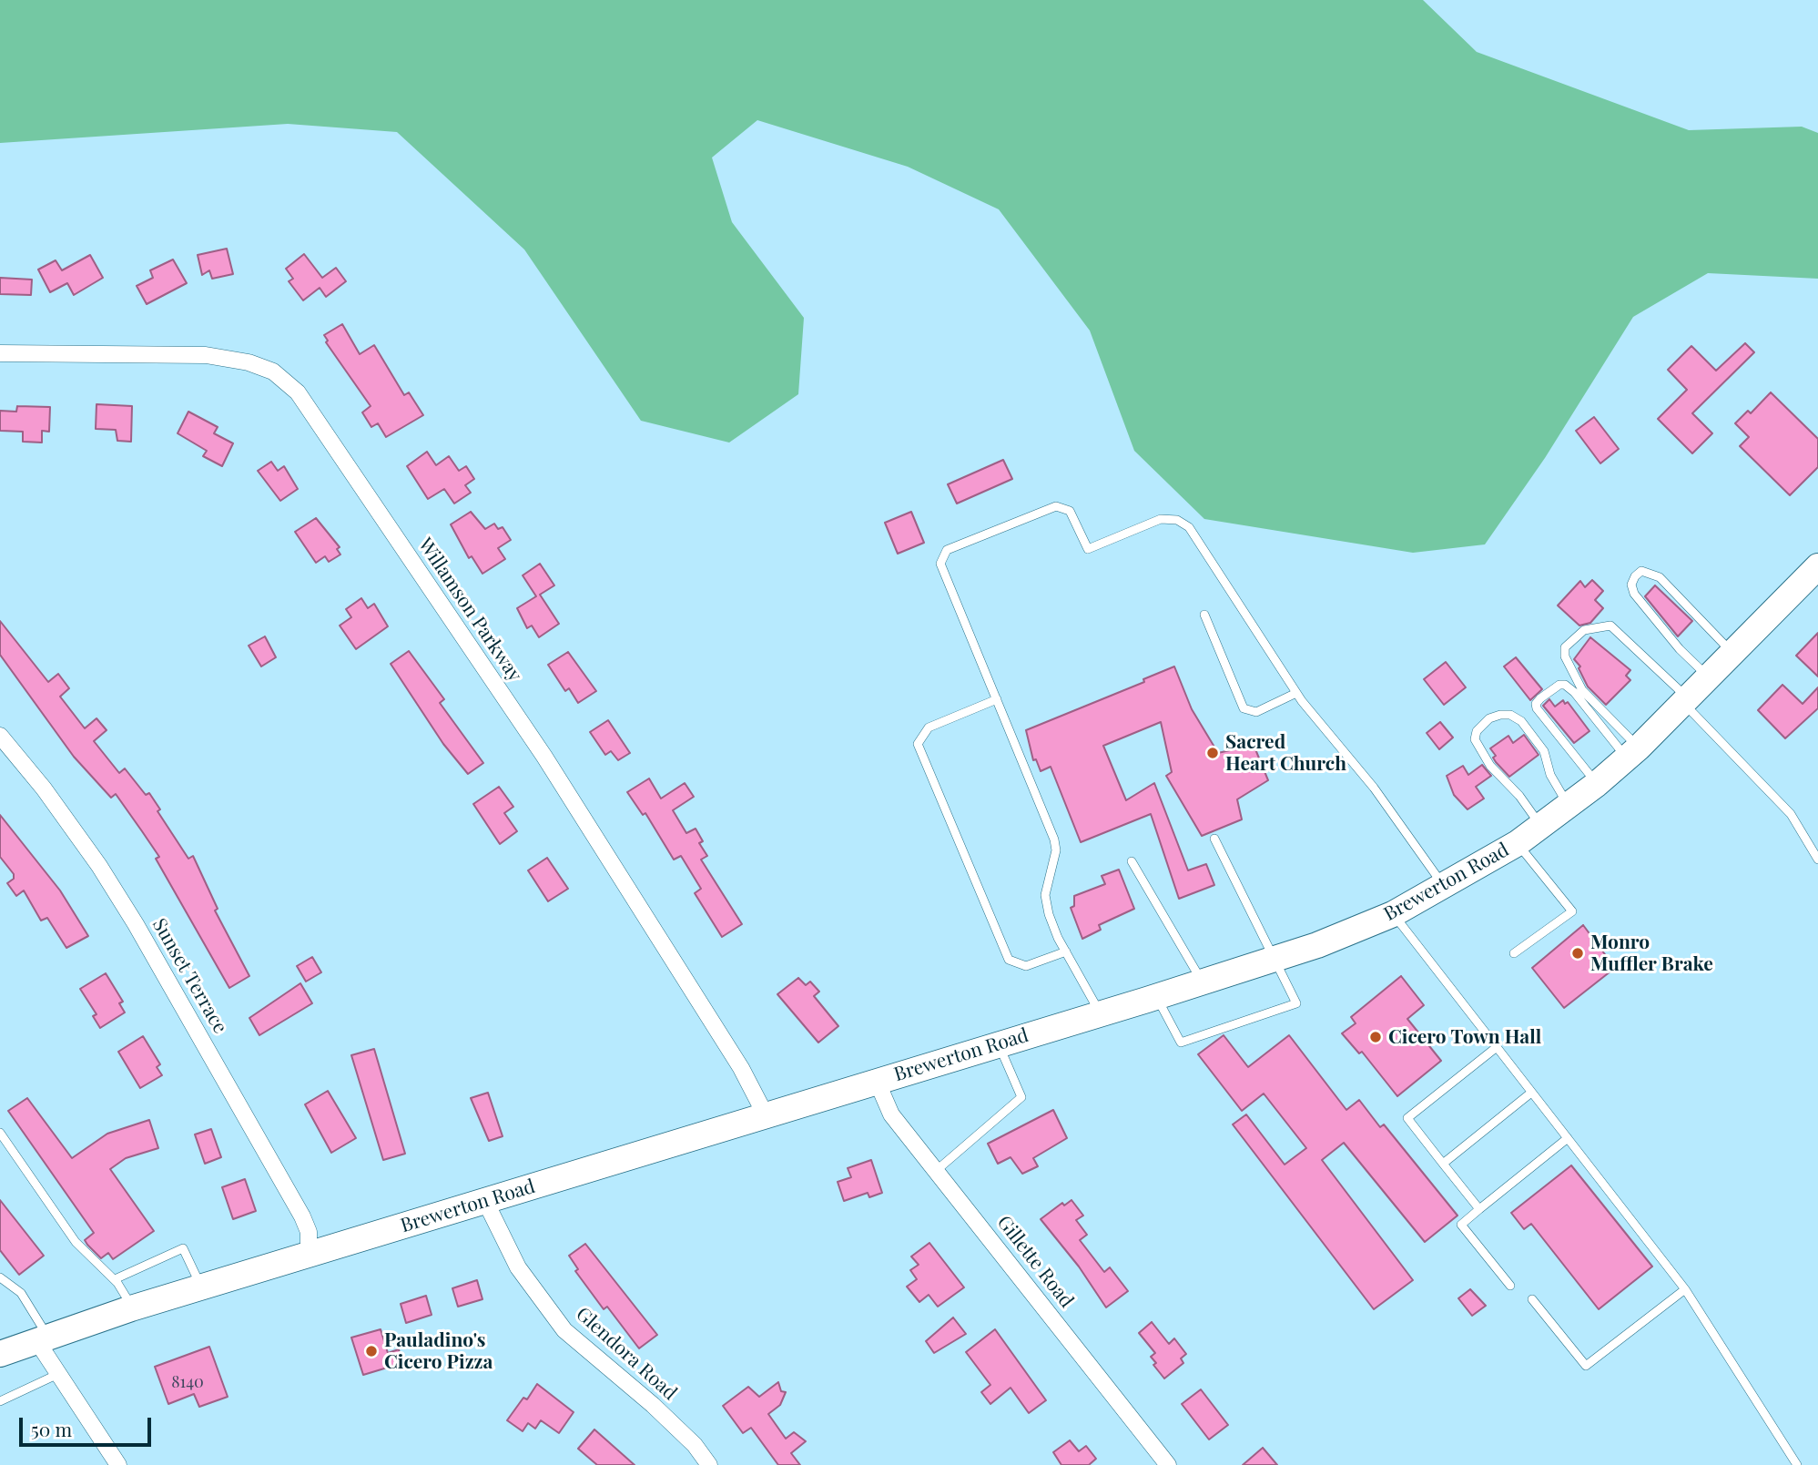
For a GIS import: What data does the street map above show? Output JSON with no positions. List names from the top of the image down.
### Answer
{
  "streets": {
    "main road": ["Brewerton Road"],
    "street": [
      "Willamson Parkway",
      "Sunset Terrace",
      "Gillette Road",
      "Glendora Road"
    ]
  },
  "crossings": [
    ["Willamson Parkway", "Brewerton Road"],
    ["Brewerton Road", "Sunset Terrace"],
    ["Brewerton Road", "Gillette Road"],
    ["Brewerton Road", "Glendora Road"]
  ],
  "places": [
    "Sacred Heart Church",
    "Monro Muffler Brake",
    "Cicero Town Hall",
    "Pauladino's Cicero Pizza"
  ],
  "house_numbers": ["8140"],
  "scale_bar": "50 m"
}
